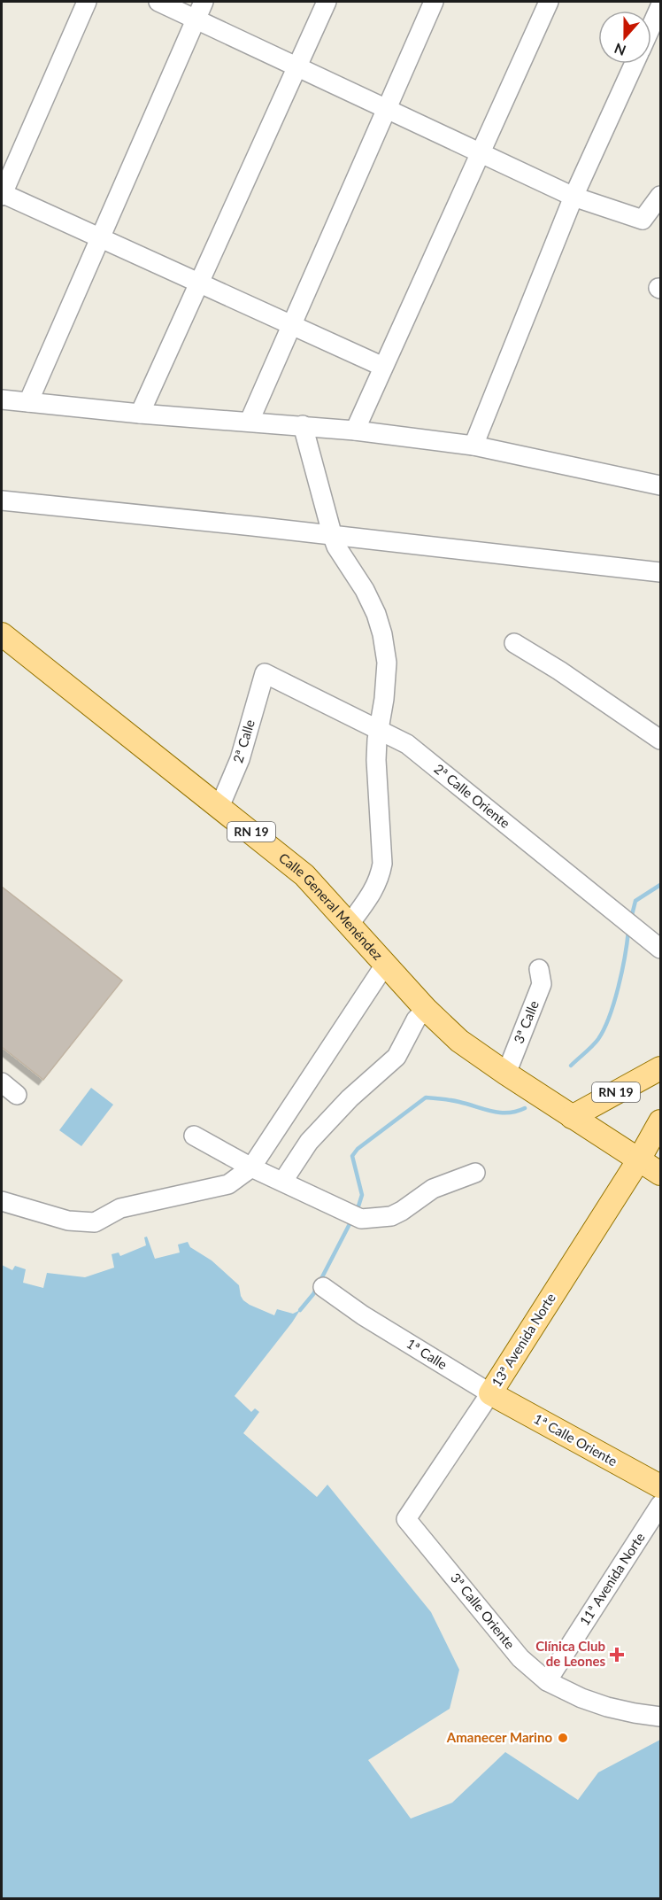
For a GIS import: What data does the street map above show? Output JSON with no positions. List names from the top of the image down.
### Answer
{
  "streets": {
    "main road": [
      "RN 19",
      "Calle General Menéndez",
      "13ª Avenida Norte",
      "1ª Calle Oriente"
    ],
    "street": [
      "2ª Calle",
      "2ª Calle Oriente",
      "3ª Calle",
      "1ª Calle",
      "11ª Avenida Norte",
      "3ª Calle Oriente"
    ]
  },
  "crossings": [
    ["2ª Calle", "2ª Calle Oriente"],
    ["2ª Calle", "Calle General Menéndez"],
    ["RN 19", "Calle General Menéndez"],
    ["Calle General Menéndez", "3ª Calle"],
    ["Calle General Menéndez", "13ª Avenida Norte"],
    ["13ª Avenida Norte", "1ª Calle"],
    ["13ª Avenida Norte", "1ª Calle Oriente"],
    ["13ª Avenida Norte", "3ª Calle Oriente"],
    ["1ª Calle", "1ª Calle Oriente"],
    ["11ª Avenida Norte", "3ª Calle Oriente"]
  ],
  "places": {
    "health": ["Clínica Club de Leones"],
    "other": ["Amanecer Marino"]
  },
  "north": "bottom"
}
